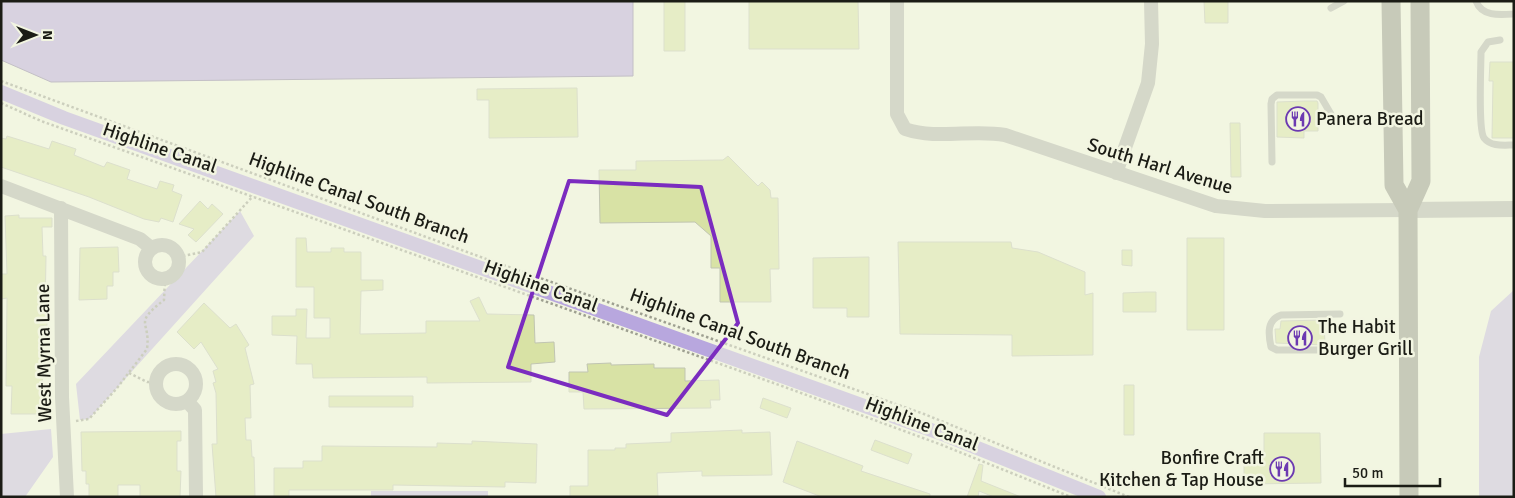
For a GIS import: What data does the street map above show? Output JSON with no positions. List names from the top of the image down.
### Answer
{
  "streets": {
    "street": ["South Harl Avenue", "West Myrna Lane"],
    "path": ["Highline Canal", "Highline Canal South Branch"]
  },
  "places": {
    "restaurant": ["Panera Bread", "The Habit Burger Grill", "Bonfire Craft Kitchen & Tap House"]
  },
  "scale_bar": "50 m",
  "north": "right"
}
